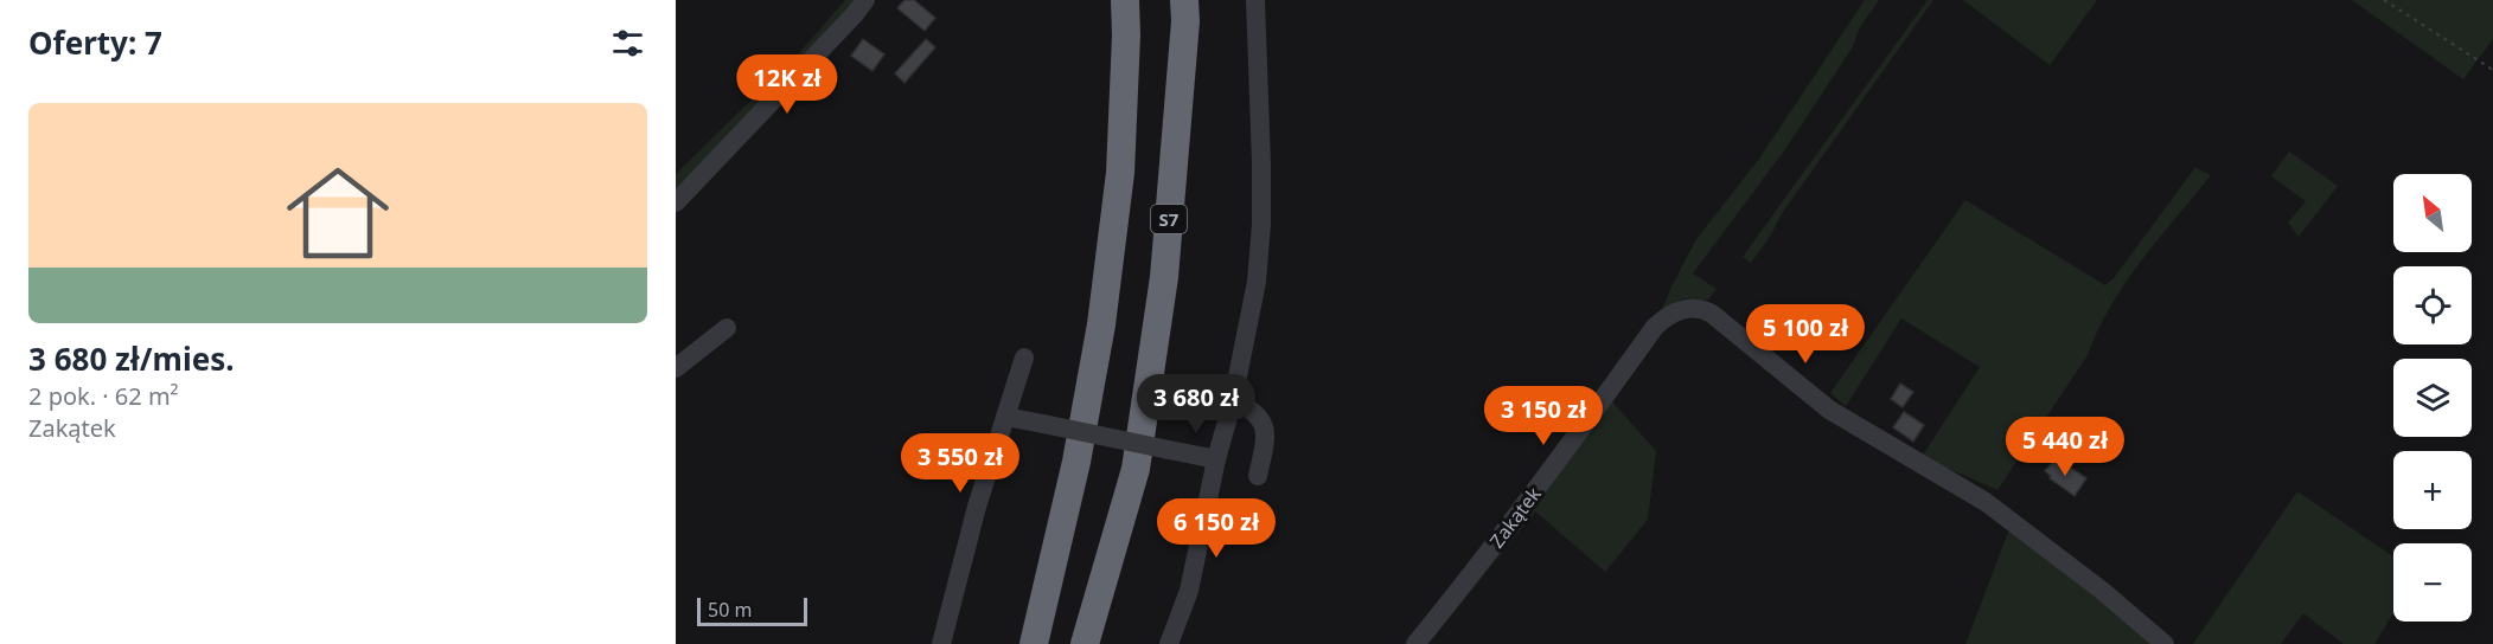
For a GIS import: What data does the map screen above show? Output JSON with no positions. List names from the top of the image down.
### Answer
{
  "streets": {
    "highway": ["S7"],
    "street": ["Zakątek"]
  },
  "scale_bar": "50 m",
  "north": "top left",
  "page": {
    "heading": "Oferty: 7",
    "price": [
      "12K zł",
      "5 100 zł",
      "3 680 zł",
      "3 150 zł",
      "5 440 zł",
      "3 550 zł",
      "6 150 zł"
    ],
    "list": [
      {
        "name": "3 680 zł/mies.",
        "note": "2 pok. · 62 m² · Zakątek"
      }
    ],
    "map_buttons": ["+", "−"],
    "scale": "50 m"
  }
}
